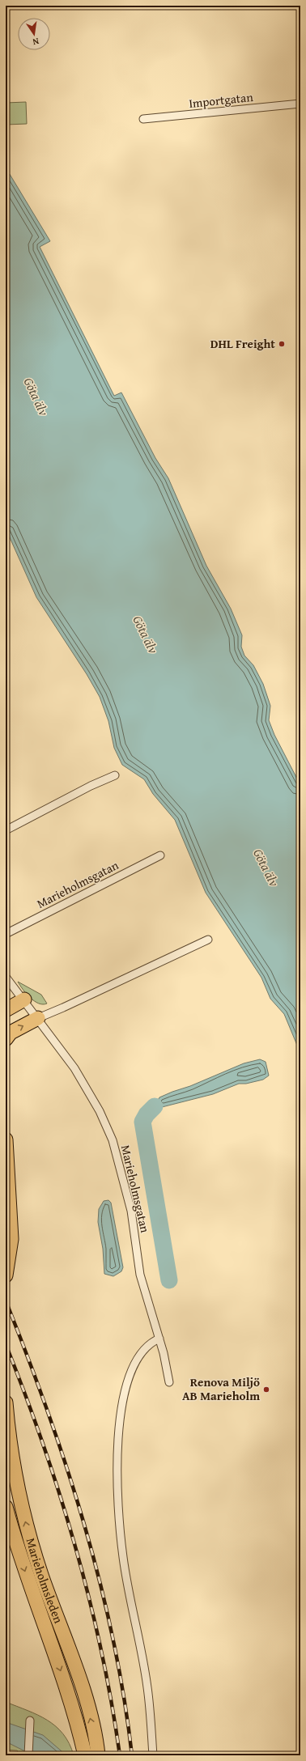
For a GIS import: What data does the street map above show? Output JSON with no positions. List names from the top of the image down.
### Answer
{
  "streets": {
    "highway": ["Marieholmsleden"],
    "street": ["Importgatan", "Marieholmsgatan"]
  },
  "water": ["Göta älv"],
  "places": ["DHL Freight", "Renova Miljö AB Marieholm"],
  "north": "bottom"
}
